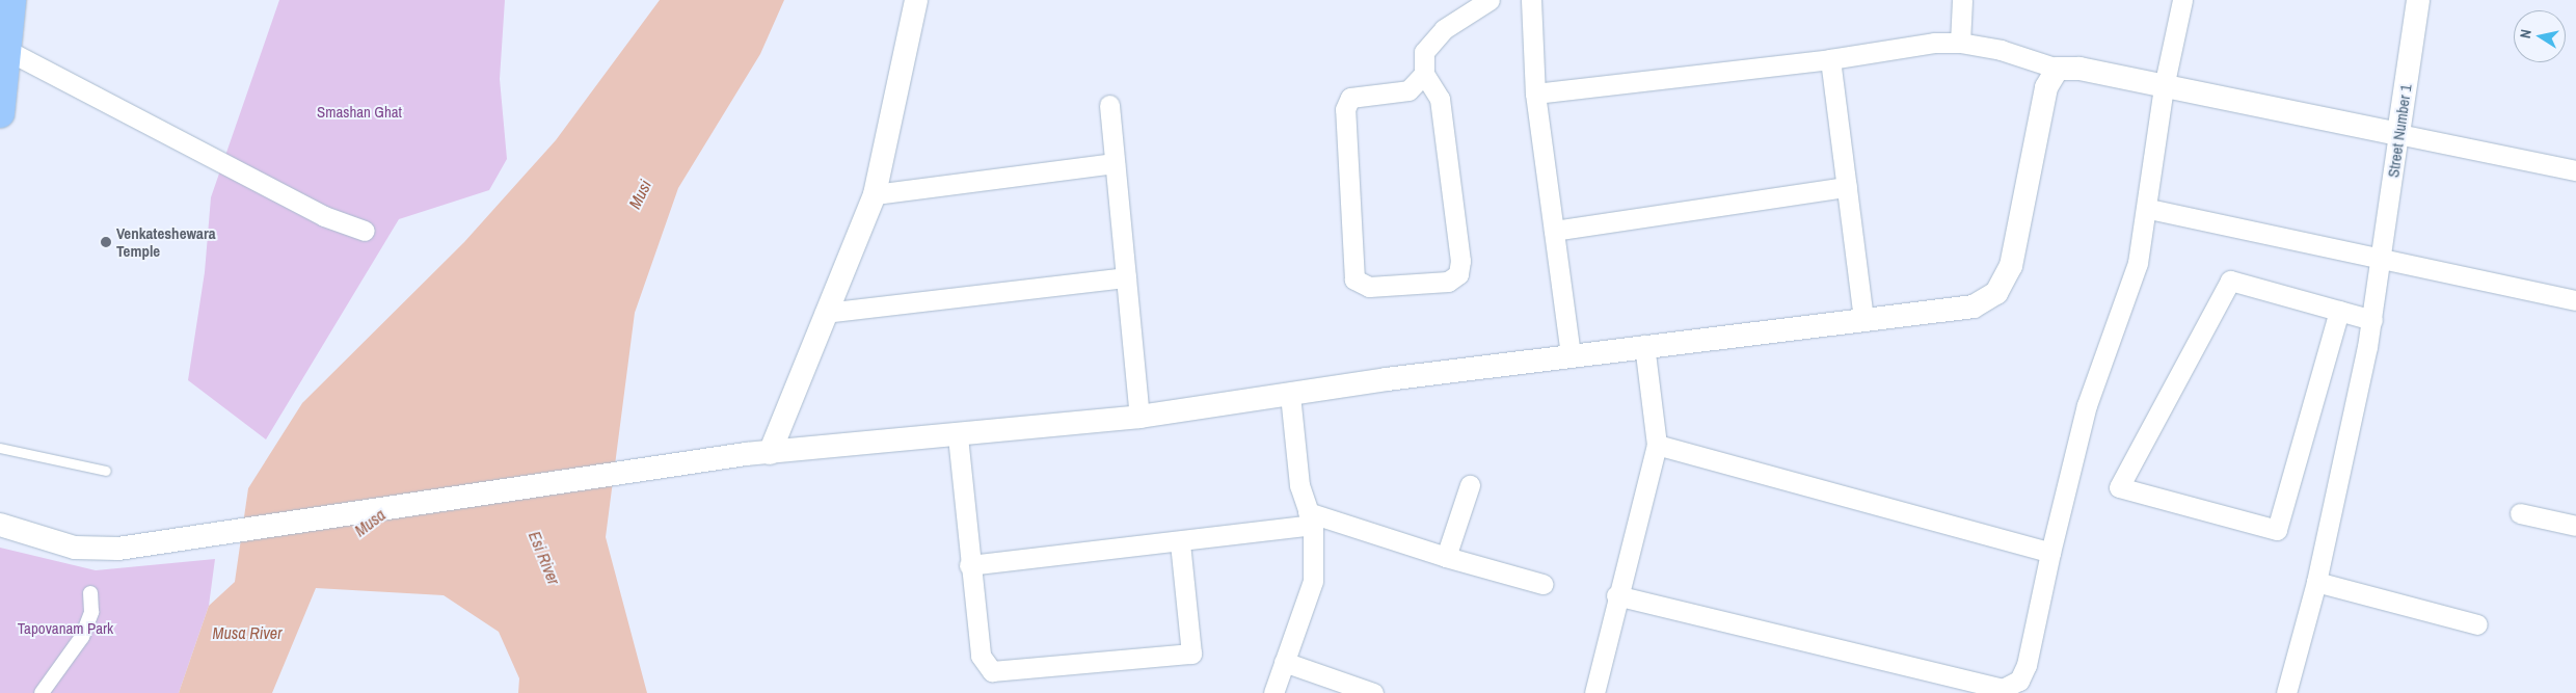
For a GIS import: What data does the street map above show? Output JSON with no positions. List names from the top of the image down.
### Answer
{
  "streets": {
    "street": ["Street Number 1"]
  },
  "water": [
    "Musi",
    "Musa",
    "Esi River",
    "Musa River"
  ],
  "parks": ["Smashan Ghat", "Tapovanam Park"],
  "places": ["Venkateshewara Temple"],
  "north": "left"
}
